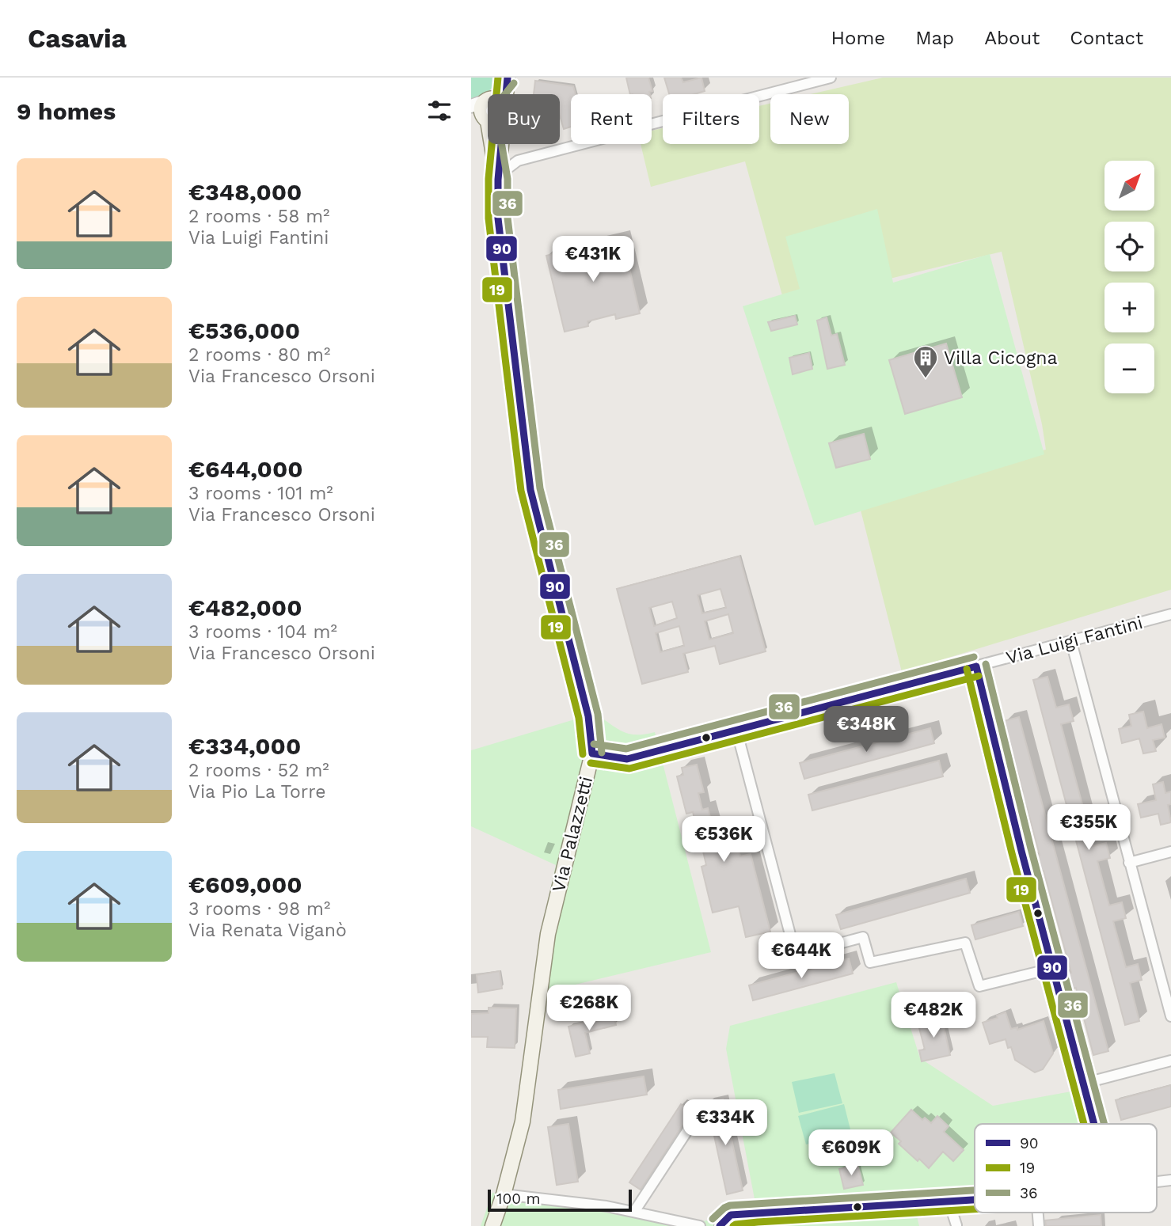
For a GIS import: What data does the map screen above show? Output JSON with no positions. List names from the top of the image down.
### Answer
{
  "streets": {
    "main road": ["Via Palazzetti"],
    "street": ["Via Luigi Fantini"]
  },
  "crossings": [
    ["Via Luigi Fantini", "Via Palazzetti"]
  ],
  "places": {
    "building": ["Villa Cicogna"]
  },
  "lines": ["transit line 90", "transit line 19", "transit line 36"],
  "legend": ["90", "19", "36"],
  "scale_bar": "100 m",
  "north": "top right",
  "page": {
    "header": "Casavia",
    "nav": [
      "Home",
      "Map",
      "About",
      "Contact"
    ],
    "heading": "9 homes",
    "chip": [
      "Buy",
      "Rent",
      "Filters",
      "New"
    ],
    "list": [
      {
        "name": "€348,000",
        "note": "2 rooms · 58 m² · Via Luigi Fantini"
      },
      {
        "name": "€536,000",
        "note": "2 rooms · 80 m² · Via Francesco Orsoni"
      },
      {
        "name": "€644,000",
        "note": "3 rooms · 101 m² · Via Francesco Orsoni"
      },
      {
        "name": "€482,000",
        "note": "3 rooms · 104 m² · Via Francesco Orsoni"
      },
      {
        "name": "€334,000",
        "note": "2 rooms · 52 m² · Via Pio La Torre"
      },
      {
        "name": "€609,000",
        "note": "3 rooms · 98 m² · Via Renata Viganò"
      }
    ],
    "map_buttons": ["+", "−"],
    "price": [
      "€431K",
      "€348K",
      "€355K",
      "€536K",
      "€644K",
      "€268K",
      "€482K",
      "€334K",
      "€609K"
    ],
    "scale": "100 m"
  }
}
